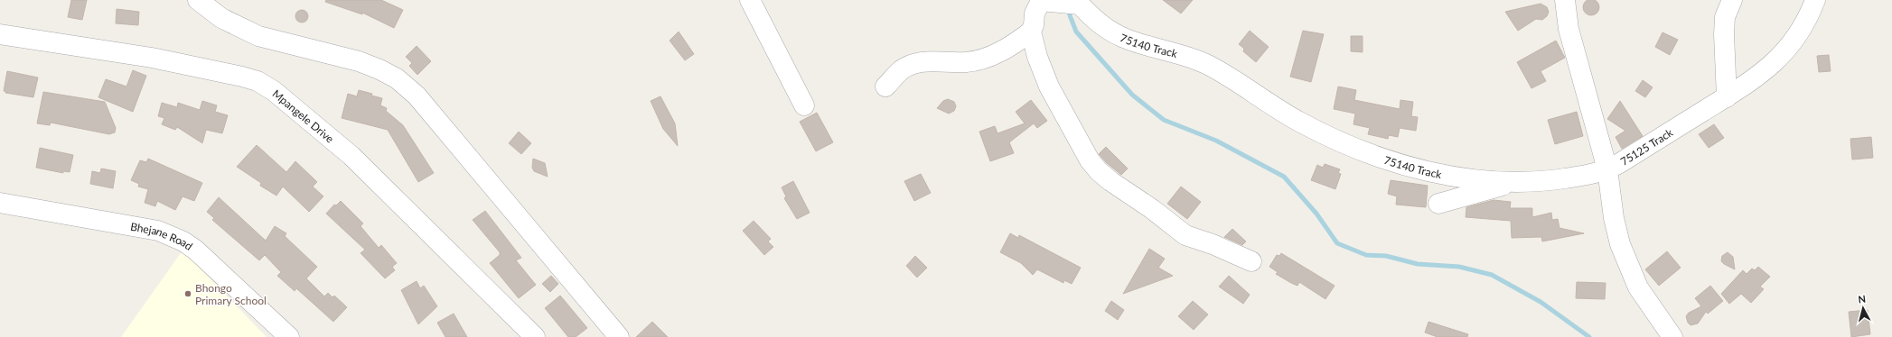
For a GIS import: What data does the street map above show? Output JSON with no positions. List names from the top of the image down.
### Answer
{
  "streets": {
    "street": [
      "75140 Track",
      "Mpangele Drive",
      "75125 Track",
      "Bhejane Road"
    ]
  },
  "crossings": [
    ["75140 Track", "75125 Track"]
  ],
  "places": ["Bhongo Primary School"],
  "north": "top"
}
